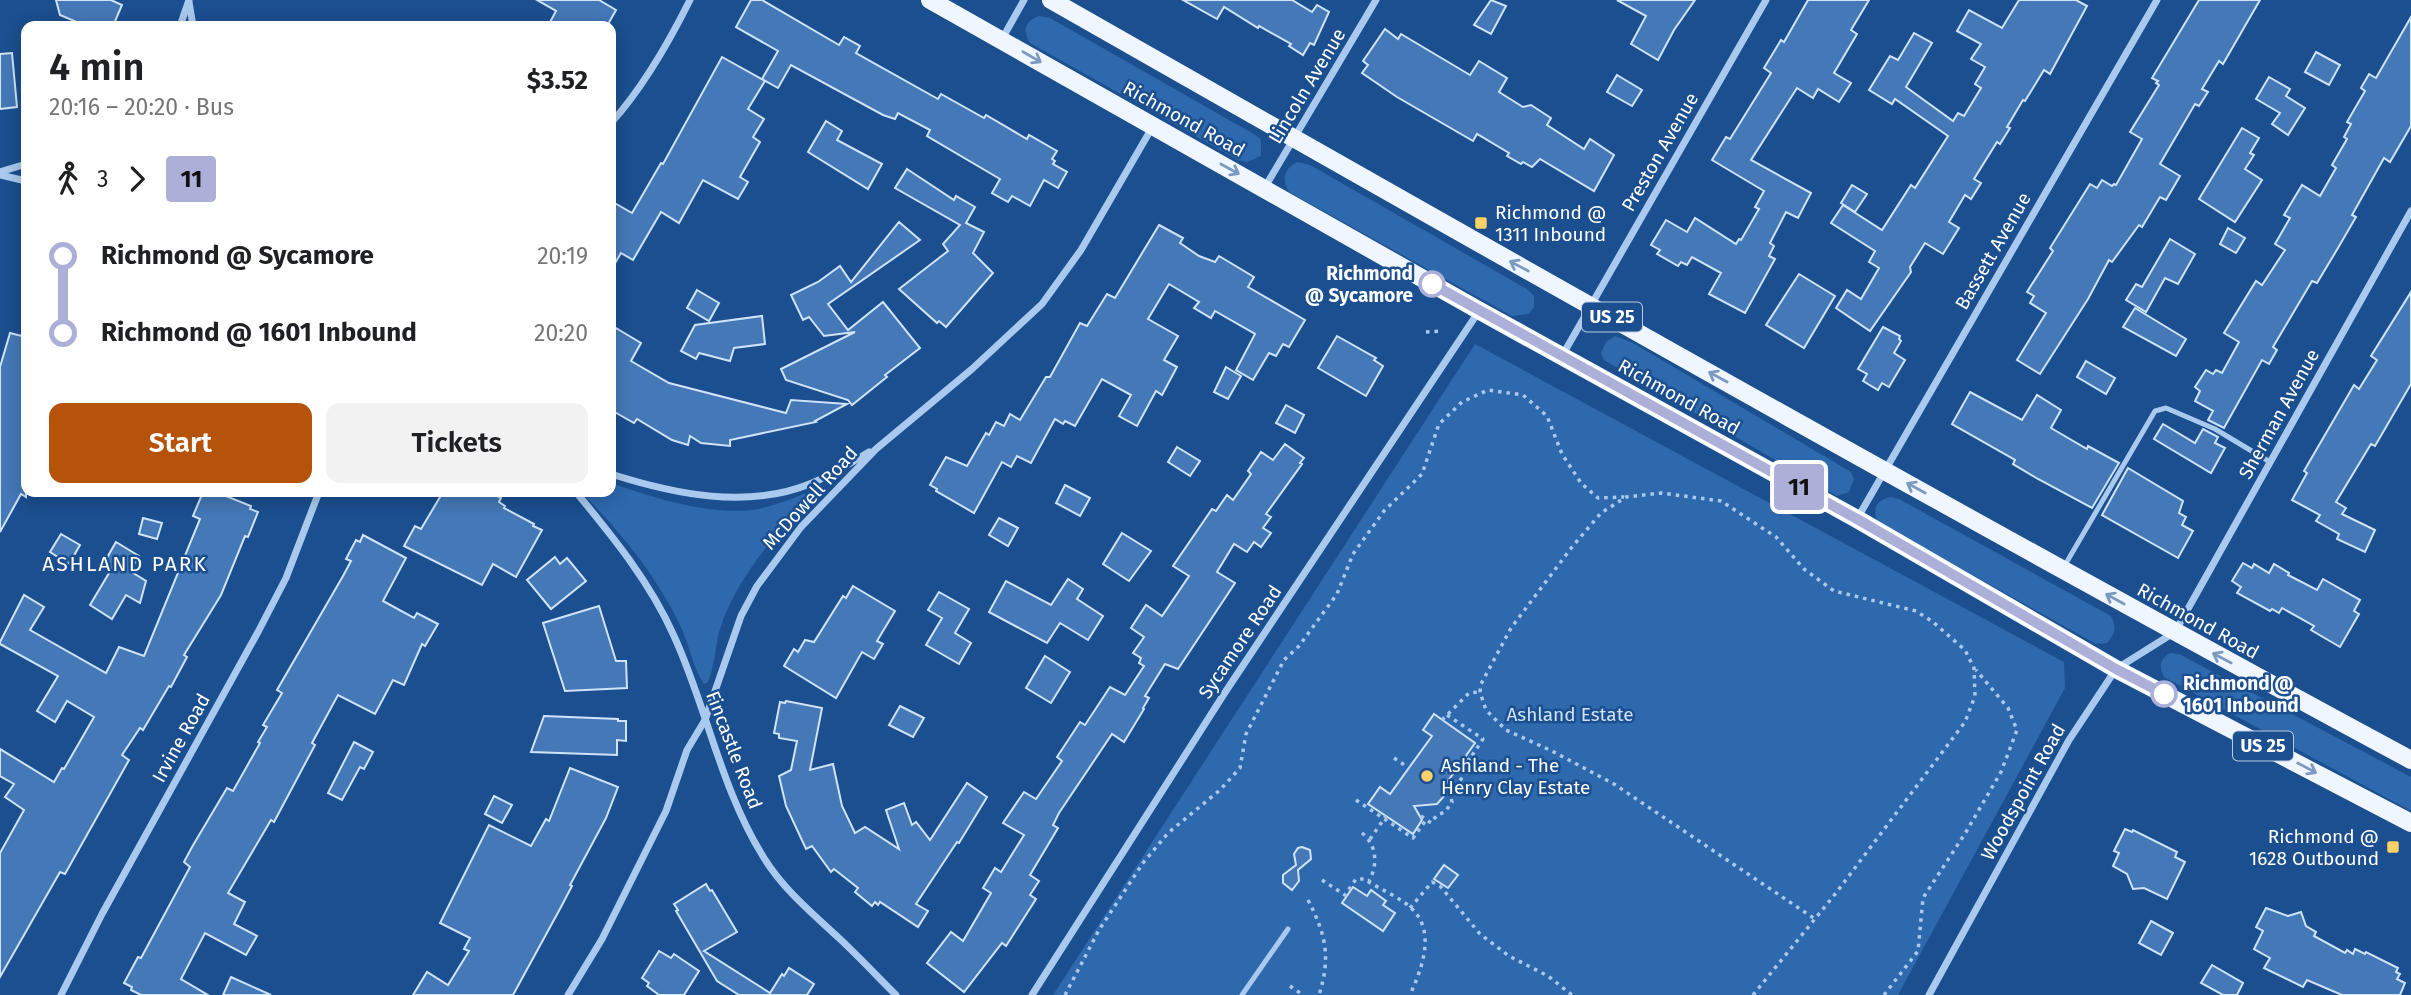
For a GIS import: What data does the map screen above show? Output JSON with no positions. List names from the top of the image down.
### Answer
{
  "streets": {
    "main road": ["Richmond Road", "US 25"],
    "street": [
      "Lincoln Avenue",
      "Preston Avenue",
      "Bassett Avenue",
      "Sherman Avenue",
      "McDowell Road",
      "Sycamore Road",
      "Irvine Road",
      "Fincastle Road",
      "Woodspoint Road"
    ]
  },
  "crossings": [
    ["Lincoln Avenue", "Richmond Road"],
    ["Richmond Road", "Preston Avenue"],
    ["Richmond Road", "Bassett Avenue"],
    ["Richmond Road", "Sherman Avenue"],
    ["Richmond Road", "McDowell Road"],
    ["Richmond Road", "Sycamore Road"],
    ["Richmond Road", "Woodspoint Road"],
    ["Sherman Avenue", "Woodspoint Road"],
    ["McDowell Road", "Fincastle Road"]
  ],
  "districts": ["ASHLAND PARK"],
  "parks": ["Ashland Estate"],
  "places": {
    "transit": ["Richmond @ 1311 Inbound", "Richmond @ 1628 Outbound"],
    "other": ["Richmond @ Sycamore", "Richmond @ 1601 Inbound", "Ashland - The Henry Clay Estate"]
  },
  "lines": ["bus line 11"],
  "page": {
    "on_map": "11",
    "heading": ["4 min", "20:16 – 20:20 · Bus", "$3.52"],
    "legs": ["3", "11"],
    "list": [
      {
        "name": "Richmond @ Sycamore",
        "value": "20:19"
      },
      {
        "name": "Richmond @ 1601 Inbound",
        "value": "20:20"
      }
    ],
    "buttons": ["Start", "Tickets"]
  }
}
